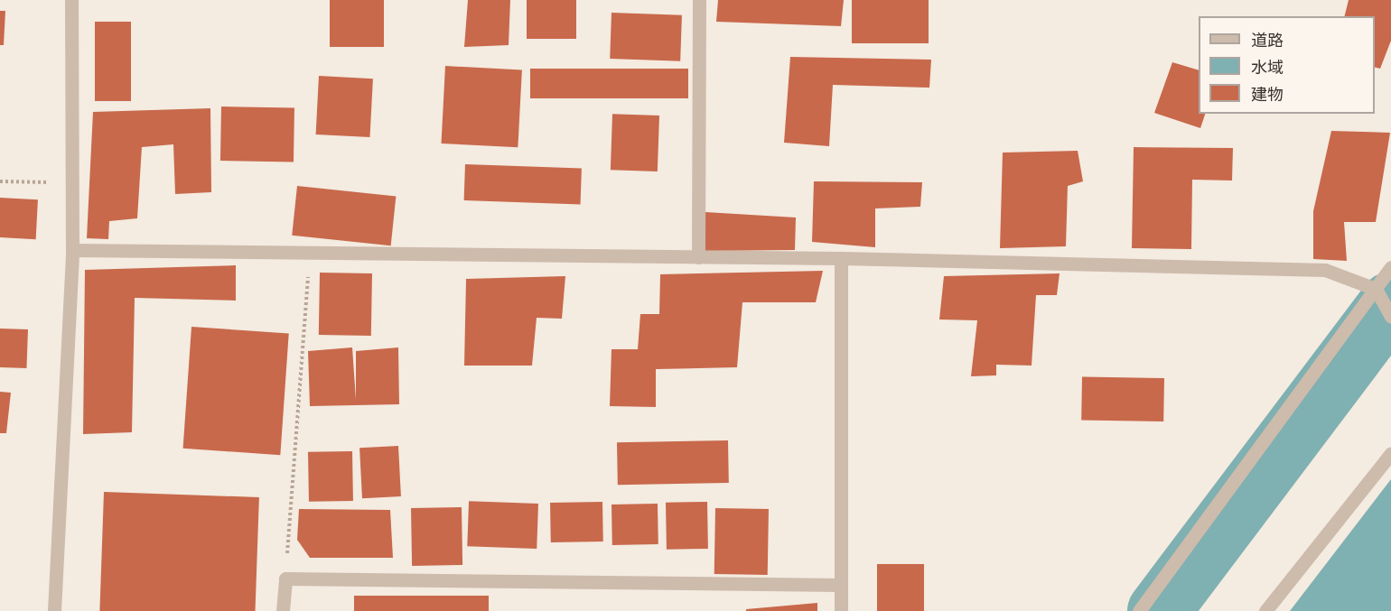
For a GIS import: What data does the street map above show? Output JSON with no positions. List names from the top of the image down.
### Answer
{
  "legend": ["道路", "水域", "建物"]
}
